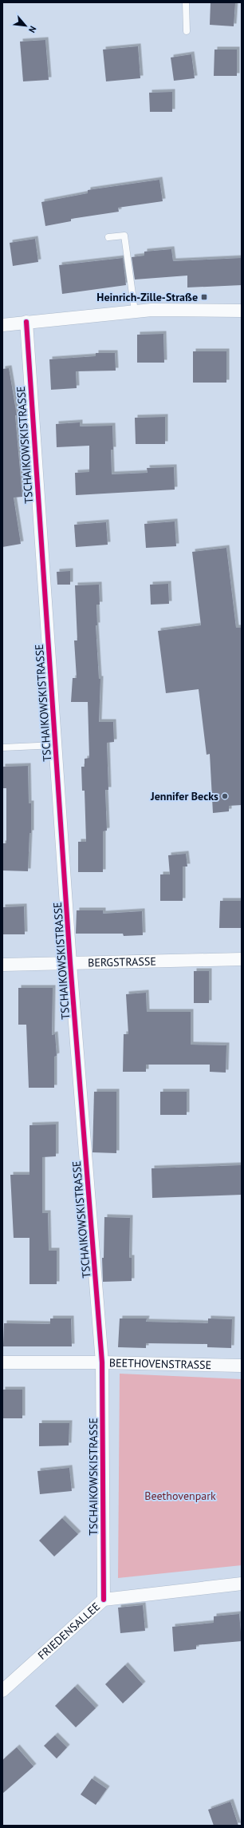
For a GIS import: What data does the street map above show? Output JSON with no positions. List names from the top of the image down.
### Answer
{
  "streets": {
    "street": [
      "TSCHAIKOWSKISTRASSE",
      "BERGSTRASSE",
      "BEETHOVENSTRASSE",
      "FRIEDENSALLEE"
    ]
  },
  "crossings": [
    ["TSCHAIKOWSKISTRASSE", "BERGSTRASSE"],
    ["TSCHAIKOWSKISTRASSE", "BEETHOVENSTRASSE"],
    ["TSCHAIKOWSKISTRASSE", "FRIEDENSALLEE"]
  ],
  "parks": ["Beethovenpark"],
  "places": {
    "transit": ["Heinrich-Zille-Straße"],
    "other": ["Jennifer Becks"]
  },
  "north": "bottom right"
}
